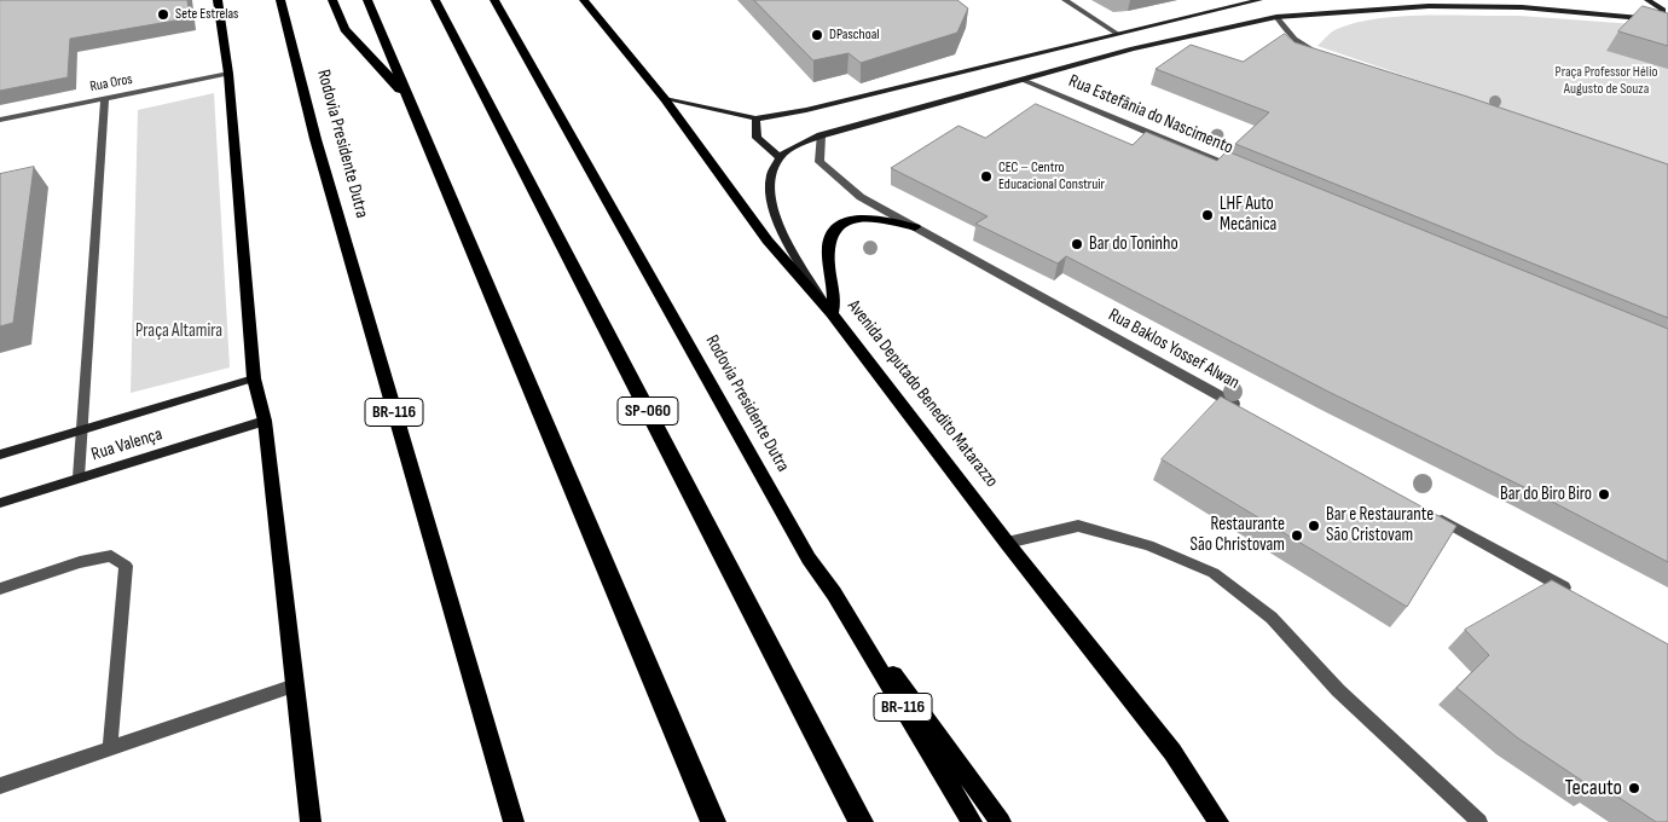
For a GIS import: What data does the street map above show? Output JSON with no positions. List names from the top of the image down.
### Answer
{
  "streets": {
    "highway": ["SP-060"],
    "main road": [
      "Rodovia Presidente Dutra",
      "Avenida Deputado Benedito Matarazzo",
      "BR-116",
      "Rua Valença"
    ],
    "street": ["Rua Oros", "Rua Estefânia do Nascimento", "Rua Baklos Yossef Alwan"]
  },
  "parks": ["Praça Professor Hélio Augusto de Souza", "Praça Altamira"],
  "places": [
    "Sete Estrelas",
    "DPaschoal",
    "CEC – Centro Educacional Construir",
    "LHF Auto Mecânica",
    "Bar do Toninho",
    "Bar do Biro Biro",
    "Bar e Restaurante São Cristovam",
    "Restaurante São Christovam",
    "Tecauto"
  ]
}
